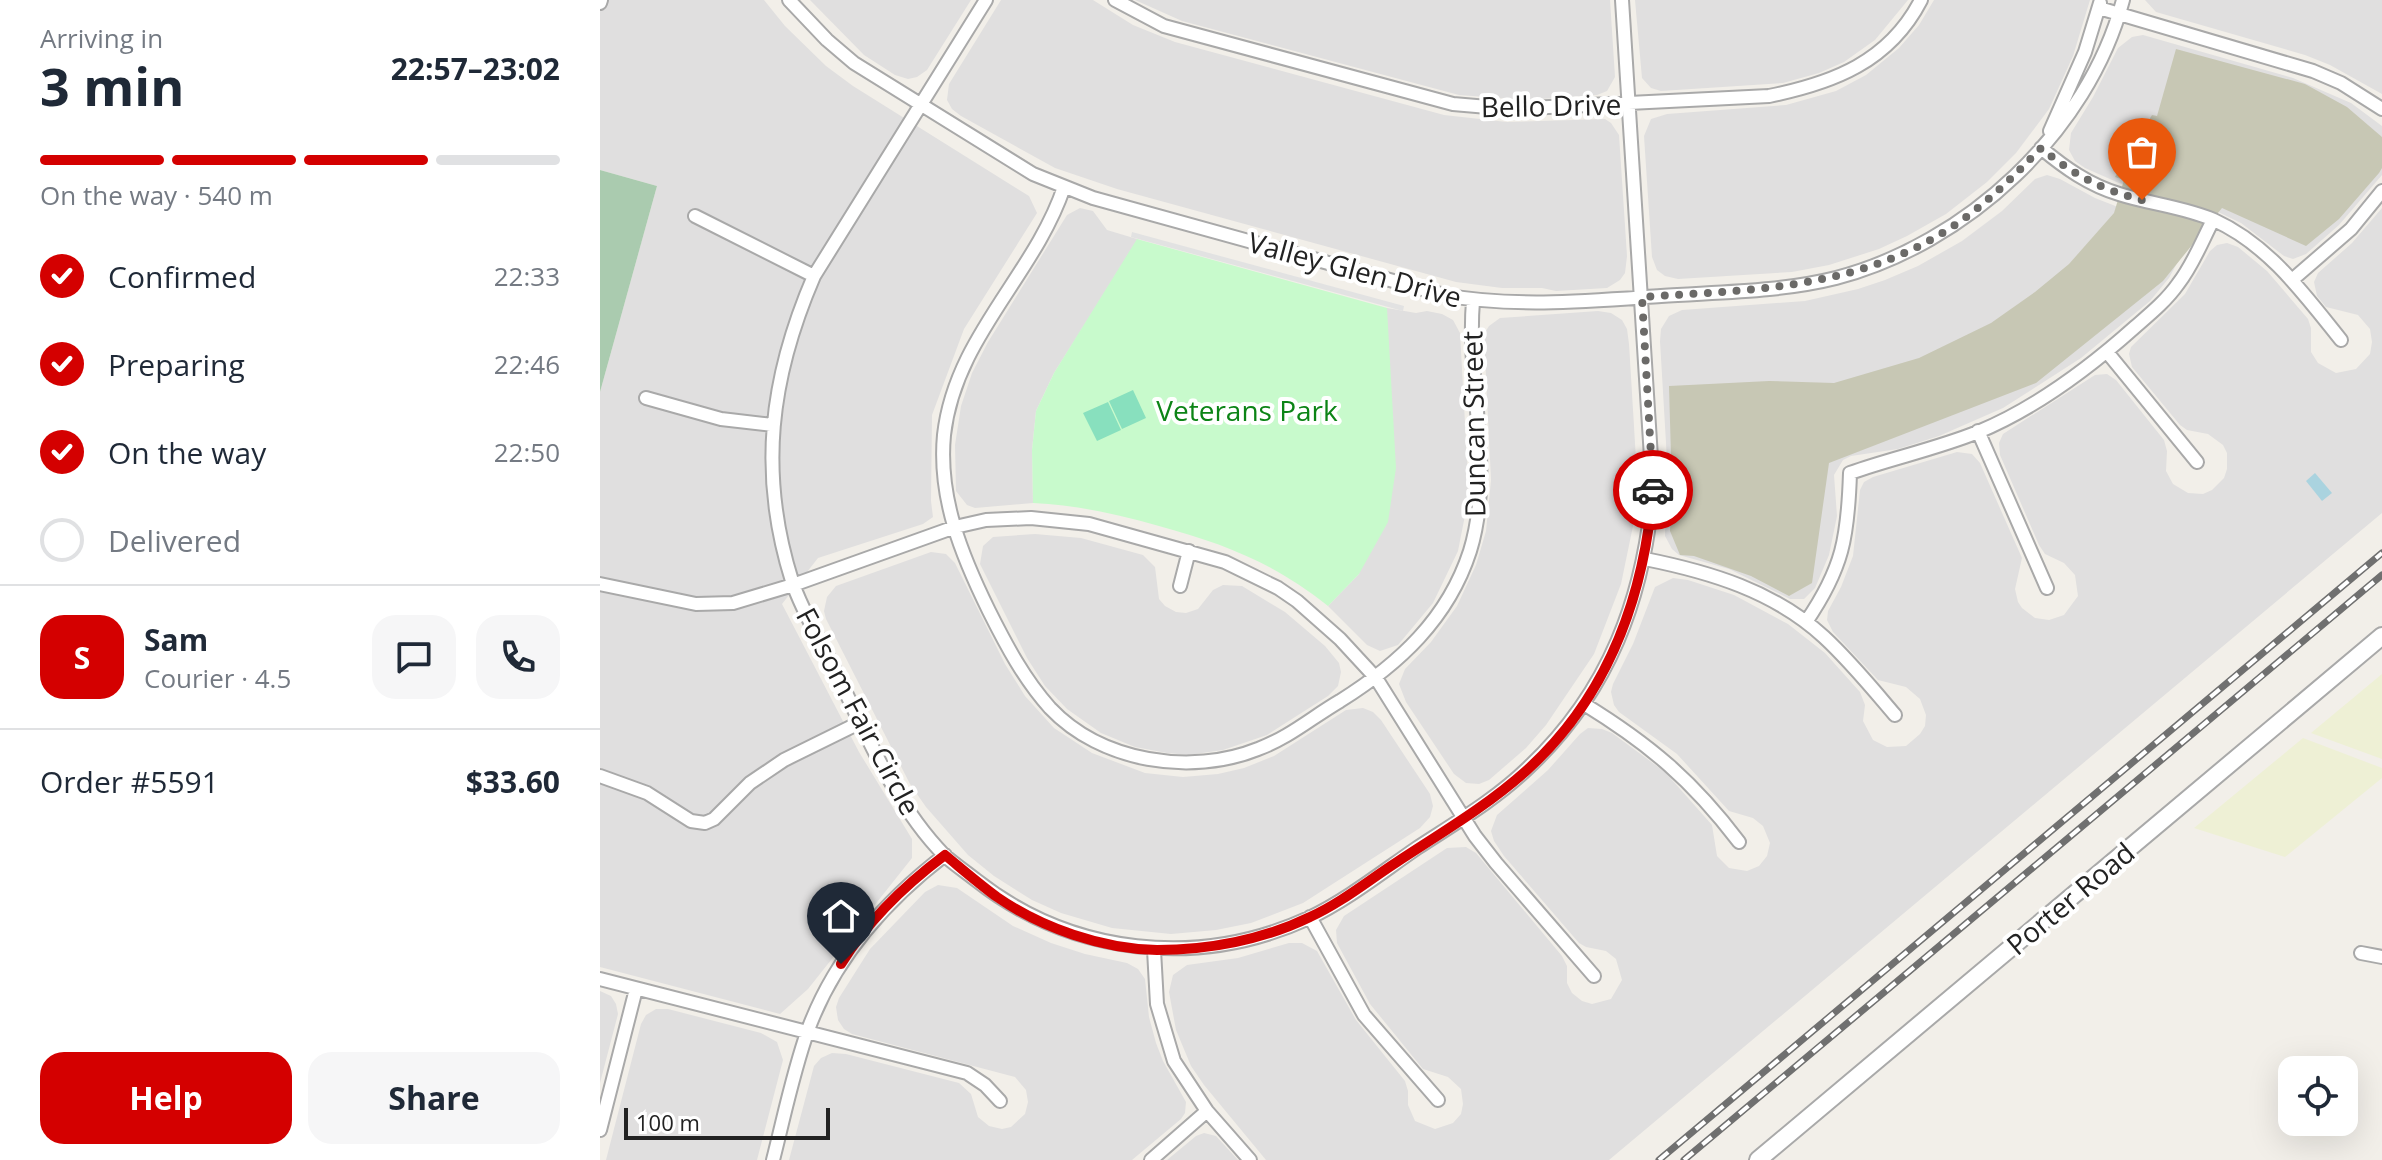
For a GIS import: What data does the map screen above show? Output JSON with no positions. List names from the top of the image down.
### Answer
{
  "streets": {
    "street": [
      "Bello Drive",
      "Valley Glen Drive",
      "Duncan Street",
      "Folsom Fair Circle",
      "Porter Road"
    ]
  },
  "crossings": [
    ["Bello Drive", "Folsom Fair Circle"],
    ["Valley Glen Drive", "Duncan Street"],
    ["Valley Glen Drive", "Folsom Fair Circle"]
  ],
  "parks": ["Veterans Park"],
  "scale_bar": "100 m",
  "page": {
    "heading": ["3 min", "Arriving in", "22:57–23:02"],
    "panel": [
      "Sam",
      "Courier · 4.5",
      "Order #5591",
      "$33.60"
    ],
    "bar": "On the way · 540 m",
    "list": [
      ["Confirmed", "22:33"],
      ["Preparing", "22:46"],
      ["On the way", "22:50"],
      "Delivered"
    ],
    "round": "S",
    "buttons": ["Help", "Share"],
    "scale": "100 m"
  }
}
